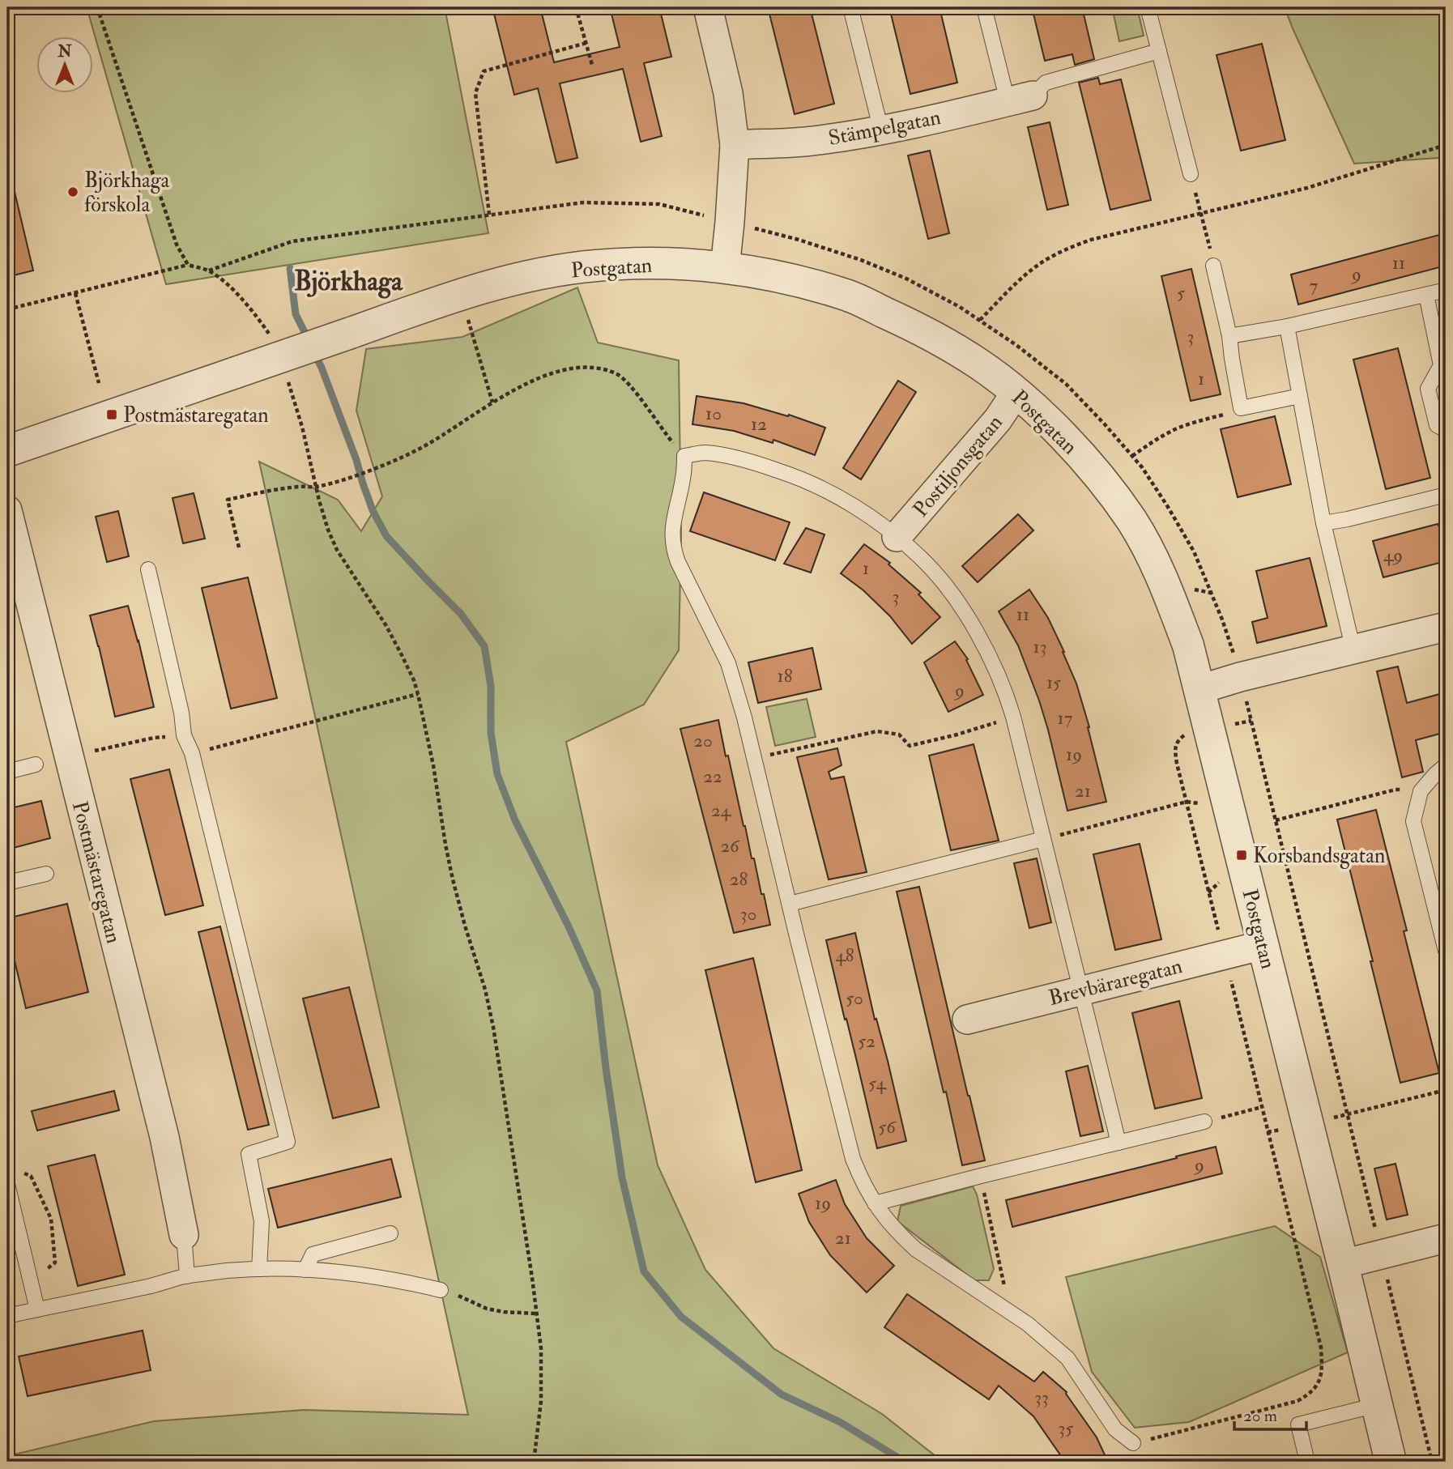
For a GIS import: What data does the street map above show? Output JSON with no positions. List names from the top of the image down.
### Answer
{
  "streets": {
    "street": [
      "Stämpelgatan",
      "Postgatan",
      "Postiljonsgatan",
      "Postmästaregatan",
      "Brevbäraregatan"
    ]
  },
  "crossings": [
    ["Postgatan", "Postiljonsgatan"],
    ["Postgatan", "Brevbäraregatan"]
  ],
  "districts": ["Björkhaga"],
  "places": {
    "other": ["Björkhaga förskola"],
    "transit": ["Postmästaregatan", "Korsbandsgatan"]
  },
  "house_numbers": [
    "11",
    "9",
    "7",
    "5",
    "3",
    "1",
    "10",
    "12",
    "49",
    "1",
    "3",
    "11",
    "13",
    "18",
    "15",
    "9",
    "17",
    "20",
    "19",
    "22",
    "21",
    "24",
    "26",
    "28",
    "30",
    "48",
    "50",
    "52",
    "54",
    "56",
    "9",
    "19",
    "21",
    "33",
    "35"
  ],
  "scale_bar": "20 m",
  "north": "top"
}
